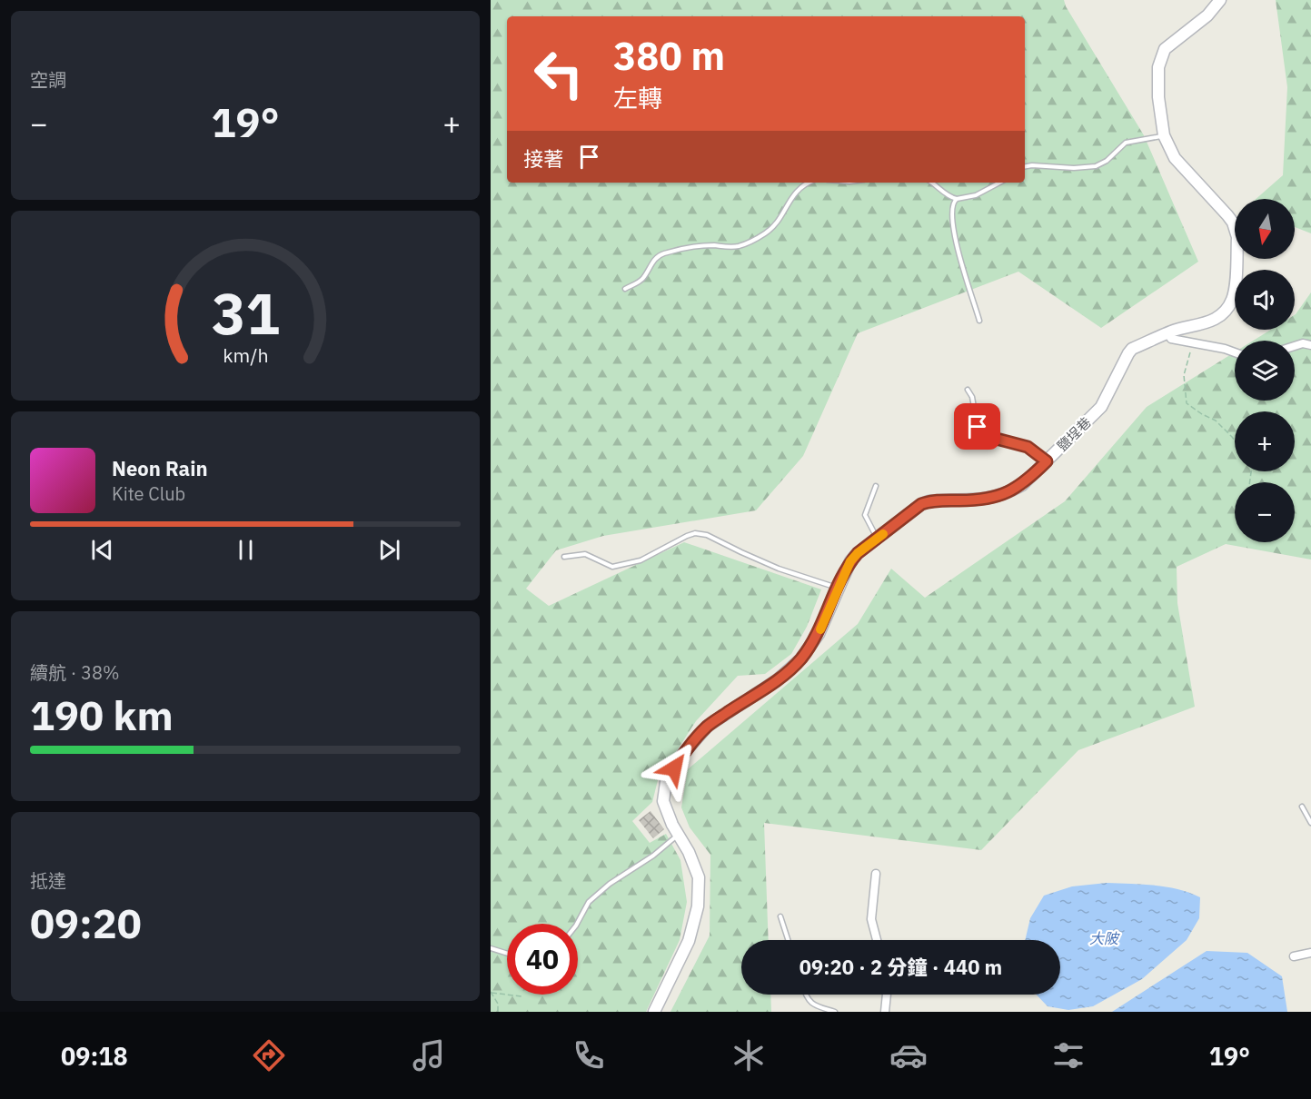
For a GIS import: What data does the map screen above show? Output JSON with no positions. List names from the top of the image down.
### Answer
{
  "streets": {
    "street": ["鹽埕巷"]
  },
  "water": ["大陂"],
  "north": "bottom",
  "page": {
    "tile": [
      "空調",
      ["續航 · 38%", "190 km"],
      ["抵達", "09:20"]
    ],
    "turn": ["380 m", "左轉"],
    "heat": ["−", "19°", "+"],
    "then": "接著",
    "map_buttons": ["+", "−"],
    "song": ["Neon Rain", "Kite Club"],
    "limit": "40",
    "trip": "09:20 · 2 分鐘 · 440 m",
    "tabs": ["09:18", "19°"],
    "gauge": ["31", "km/h"]
  }
}
